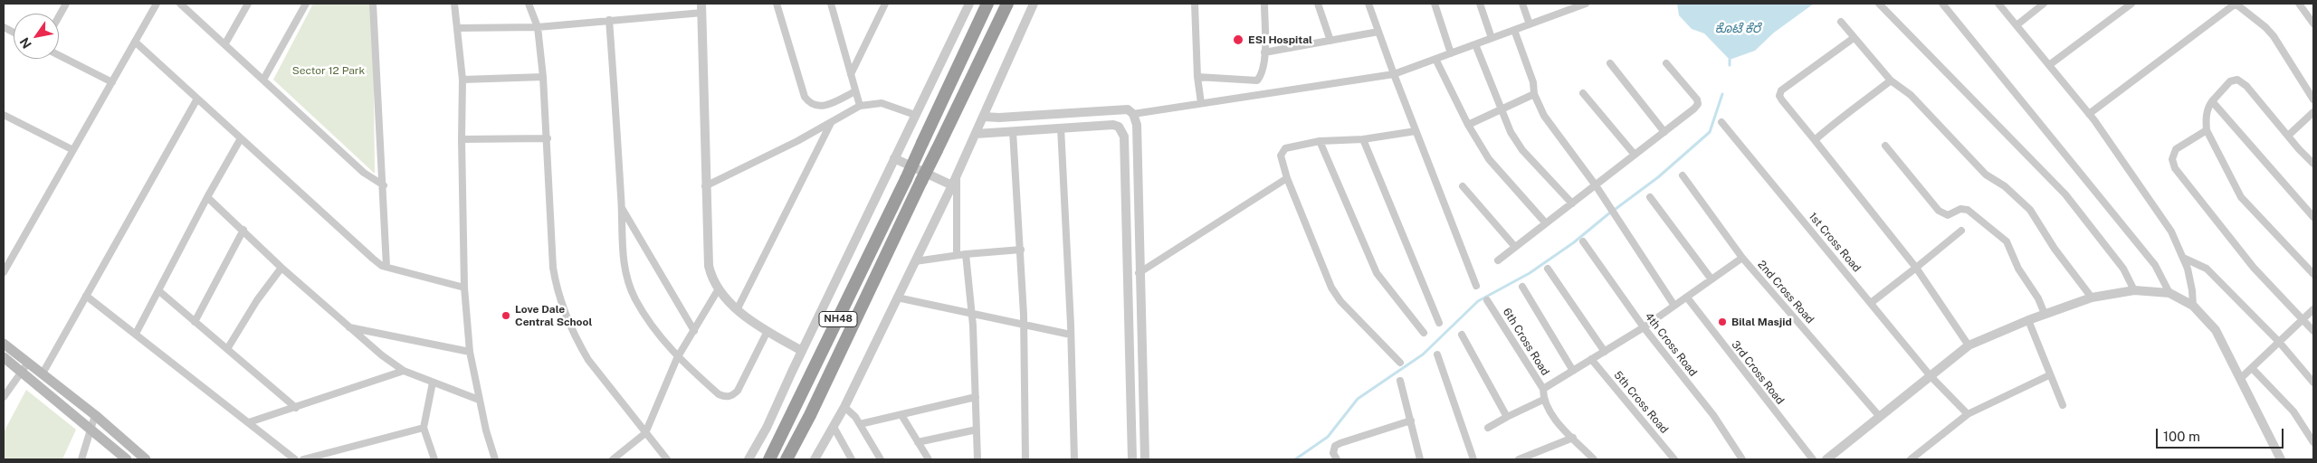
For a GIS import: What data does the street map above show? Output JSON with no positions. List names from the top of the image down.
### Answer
{
  "streets": {
    "highway": ["NH48"],
    "street": [
      "1st Cross Road",
      "2nd Cross Road",
      "6th Cross Road",
      "4th Cross Road",
      "3rd Cross Road",
      "5th Cross Road"
    ]
  },
  "water": ["ಕೊಟೆ ಕೆರೆ"],
  "parks": ["Sector 12 Park"],
  "places": ["ESI Hospital", "Love Dale Central School", "Bilal Masjid"],
  "scale_bar": "100 m",
  "north": "bottom left"
}
